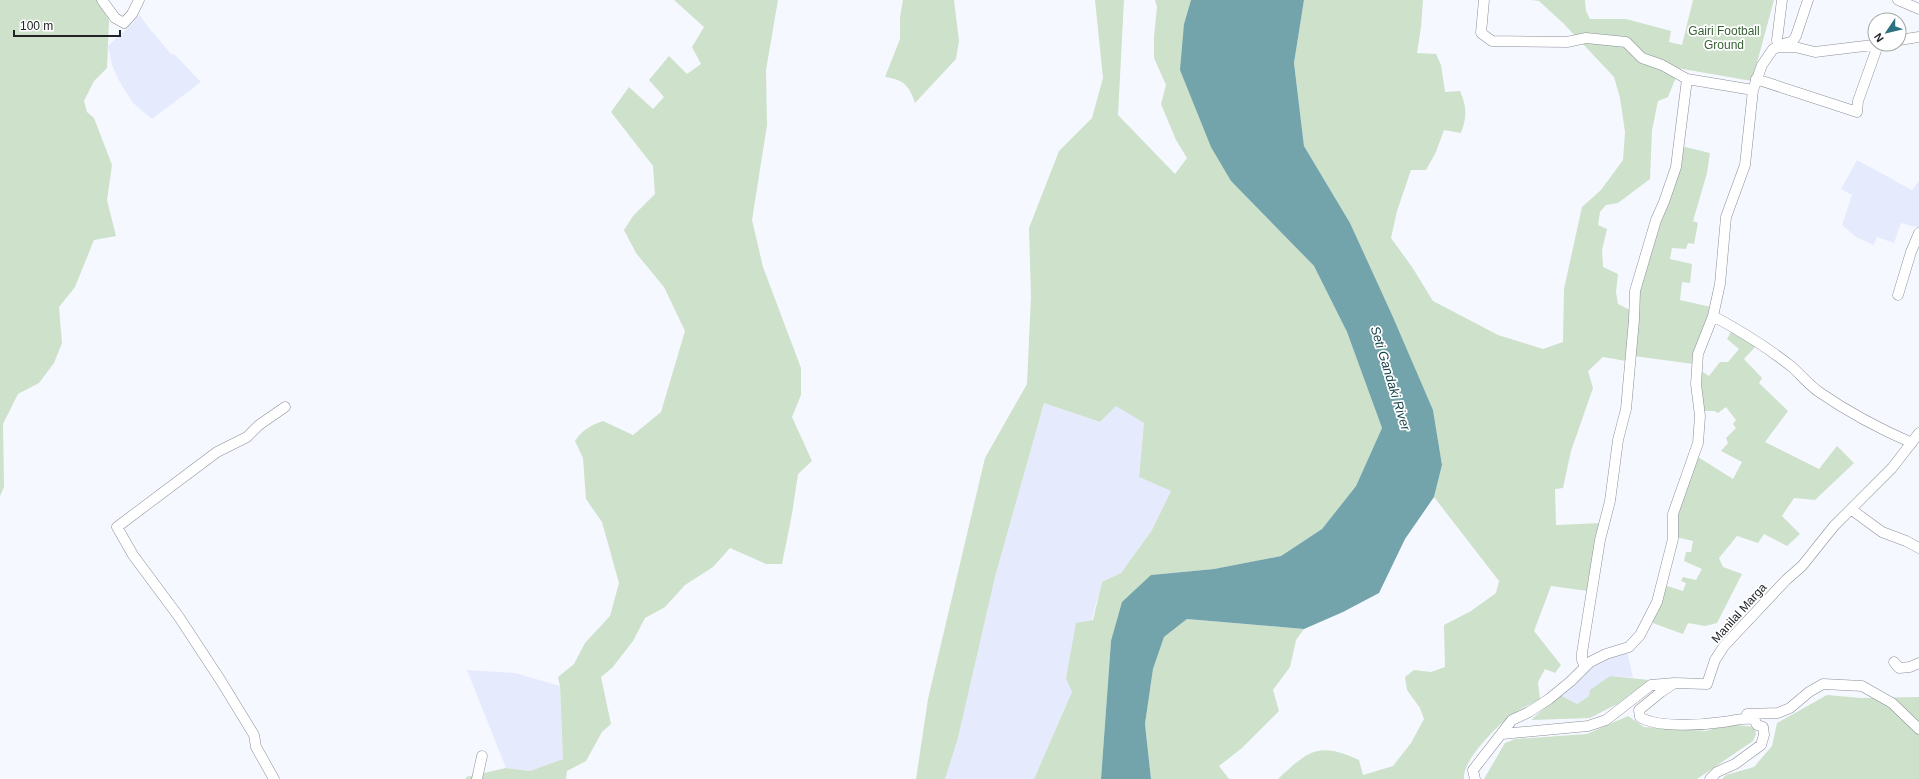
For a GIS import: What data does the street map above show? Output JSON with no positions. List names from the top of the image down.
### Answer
{
  "streets": {
    "street": ["Manilal Marga"]
  },
  "water": ["Seti Gandaki River"],
  "parks": ["Gairi Football Ground"],
  "scale_bar": "100 m",
  "north": "bottom left"
}
